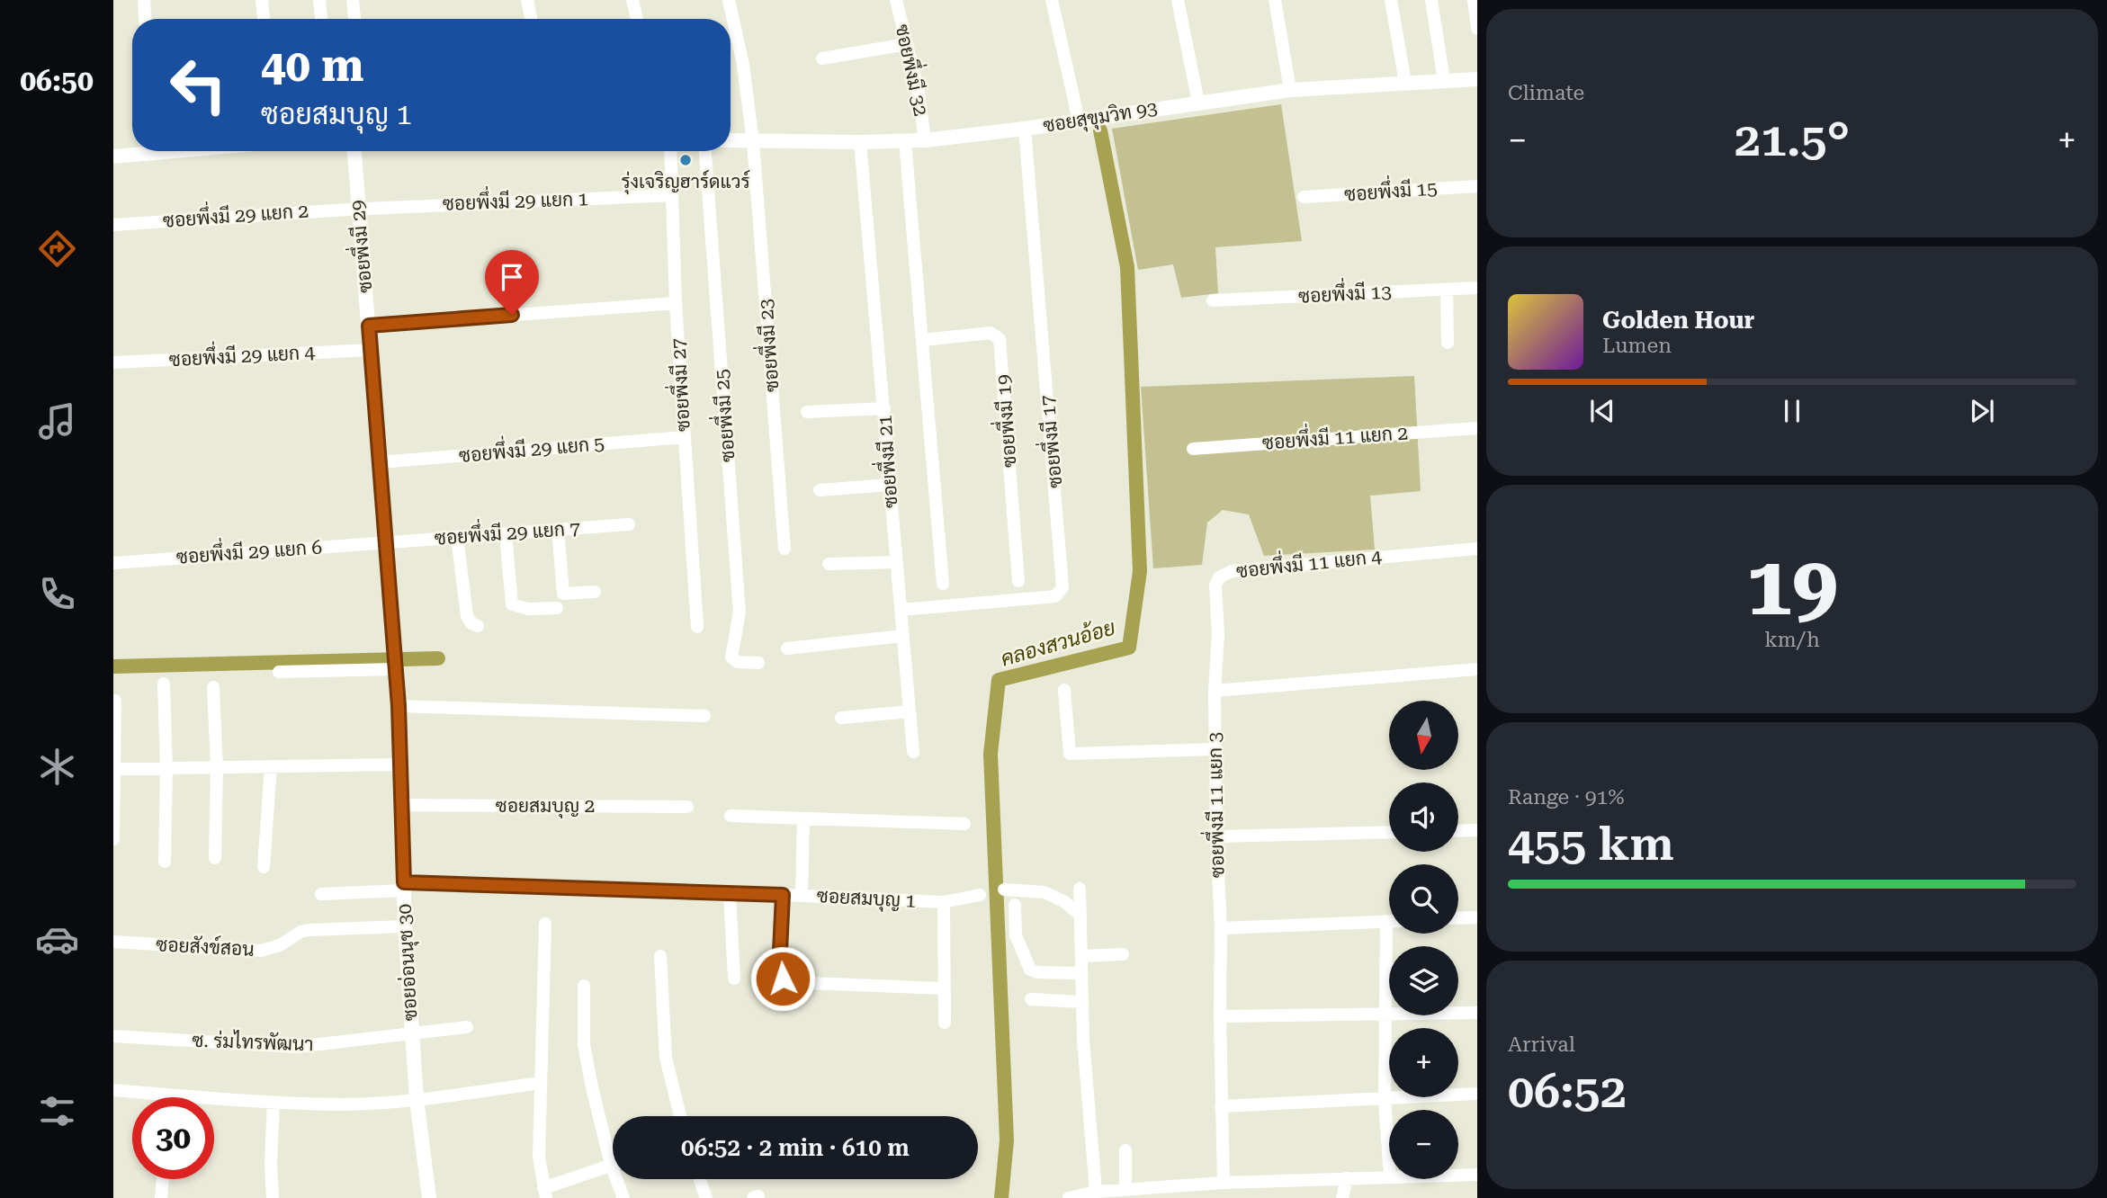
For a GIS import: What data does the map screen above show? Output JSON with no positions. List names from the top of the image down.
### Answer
{
  "streets": {
    "street": [
      "ซอยพึ่งมี 32",
      "ซอยสุขุมวิท 93",
      "ซอยพึ่งมี 15",
      "ซอยพึ่งมี 29 แยก 1",
      "ซอยพึ่งมี 29 แยก 2",
      "ซอยพึ่งมี 29",
      "ซอยพึ่งมี 13",
      "ซอยพึ่งมี 23",
      "ซอยพึ่งมี 29 แยก 4",
      "ซอยพึ่งมี 27",
      "ซอยพึ่งมี 25",
      "ซอยพึ่งมี 19",
      "ซอยพึ่งมี 11 แยก 2",
      "ซอยพึ่งมี 17",
      "ซอยพึ่งมี 29 แยก 5",
      "ซอยพึ่งมี 21",
      "ซอยพึ่งมี 29 แยก 7",
      "ซอยพึ่งมี 29 แยก 6",
      "ซอยพึ่งมี 11 แยก 4",
      "ซอยพึ่งมี 11 แยก 3",
      "ซอยสมบุญ 2",
      "ซอยสมบุญ 1",
      "ซอยสังข์สอน",
      "ซอยอ่อนนุช 30",
      "ซ. ร่มไทรพัฒนา"
    ]
  },
  "crossings": [
    ["ซอยพึ่งมี 32", "ซอยสุขุมวิท 93"],
    ["ซอยสุขุมวิท 93", "ซอยพึ่งมี 23"],
    ["ซอยสุขุมวิท 93", "ซอยพึ่งมี 17"],
    ["ซอยสุขุมวิท 93", "ซอยพึ่งมี 21"],
    ["ซอยพึ่งมี 29 แยก 1", "ซอยพึ่งมี 29 แยก 2"],
    ["ซอยพึ่งมี 29 แยก 1", "ซอยพึ่งมี 29"],
    ["ซอยพึ่งมี 29 แยก 1", "ซอยพึ่งมี 27"],
    ["ซอยพึ่งมี 29 แยก 2", "ซอยพึ่งมี 29"],
    ["ซอยพึ่งมี 29", "ซอยพึ่งมี 29 แยก 4"],
    ["ซอยพึ่งมี 29", "ซอยพึ่งมี 29 แยก 5"],
    ["ซอยพึ่งมี 29", "ซอยพึ่งมี 29 แยก 7"],
    ["ซอยพึ่งมี 29", "ซอยพึ่งมี 29 แยก 6"],
    ["ซอยพึ่งมี 29", "ซอยอ่อนนุช 30"],
    ["ซอยพึ่งมี 27", "ซอยพึ่งมี 29 แยก 5"],
    ["ซอยพึ่งมี 17", "ซอยพึ่งมี 21"],
    ["ซอยพึ่งมี 29 แยก 7", "ซอยพึ่งมี 29 แยก 6"],
    ["ซอยพึ่งมี 11 แยก 4", "ซอยพึ่งมี 11 แยก 3"],
    ["ซอยสมบุญ 2", "ซอยอ่อนนุช 30"],
    ["ซอยสมบุญ 1", "ซอยอ่อนนุช 30"],
    ["ซอยสังข์สอน", "ซอยอ่อนนุช 30"],
    ["ซอยอ่อนนุช 30", "ซ. ร่มไทรพัฒนา"]
  ],
  "water": ["คลองสวนอ้อย"],
  "places": ["รุ่งเจริญฮาร์ดแวร์"],
  "north": "bottom",
  "page": {
    "tabs": "06:50",
    "tile": [
      "Climate",
      ["19", "km/h"],
      ["Range · 91%", "455 km"],
      ["Arrival", "06:52"]
    ],
    "turn": ["40 m", "ซอยสมบุญ 1"],
    "heat": ["−", "21.5°", "+"],
    "song": ["Golden Hour", "Lumen"],
    "map_buttons": ["+", "−"],
    "limit": "30",
    "trip": "06:52 · 2 min · 610 m"
  }
}
